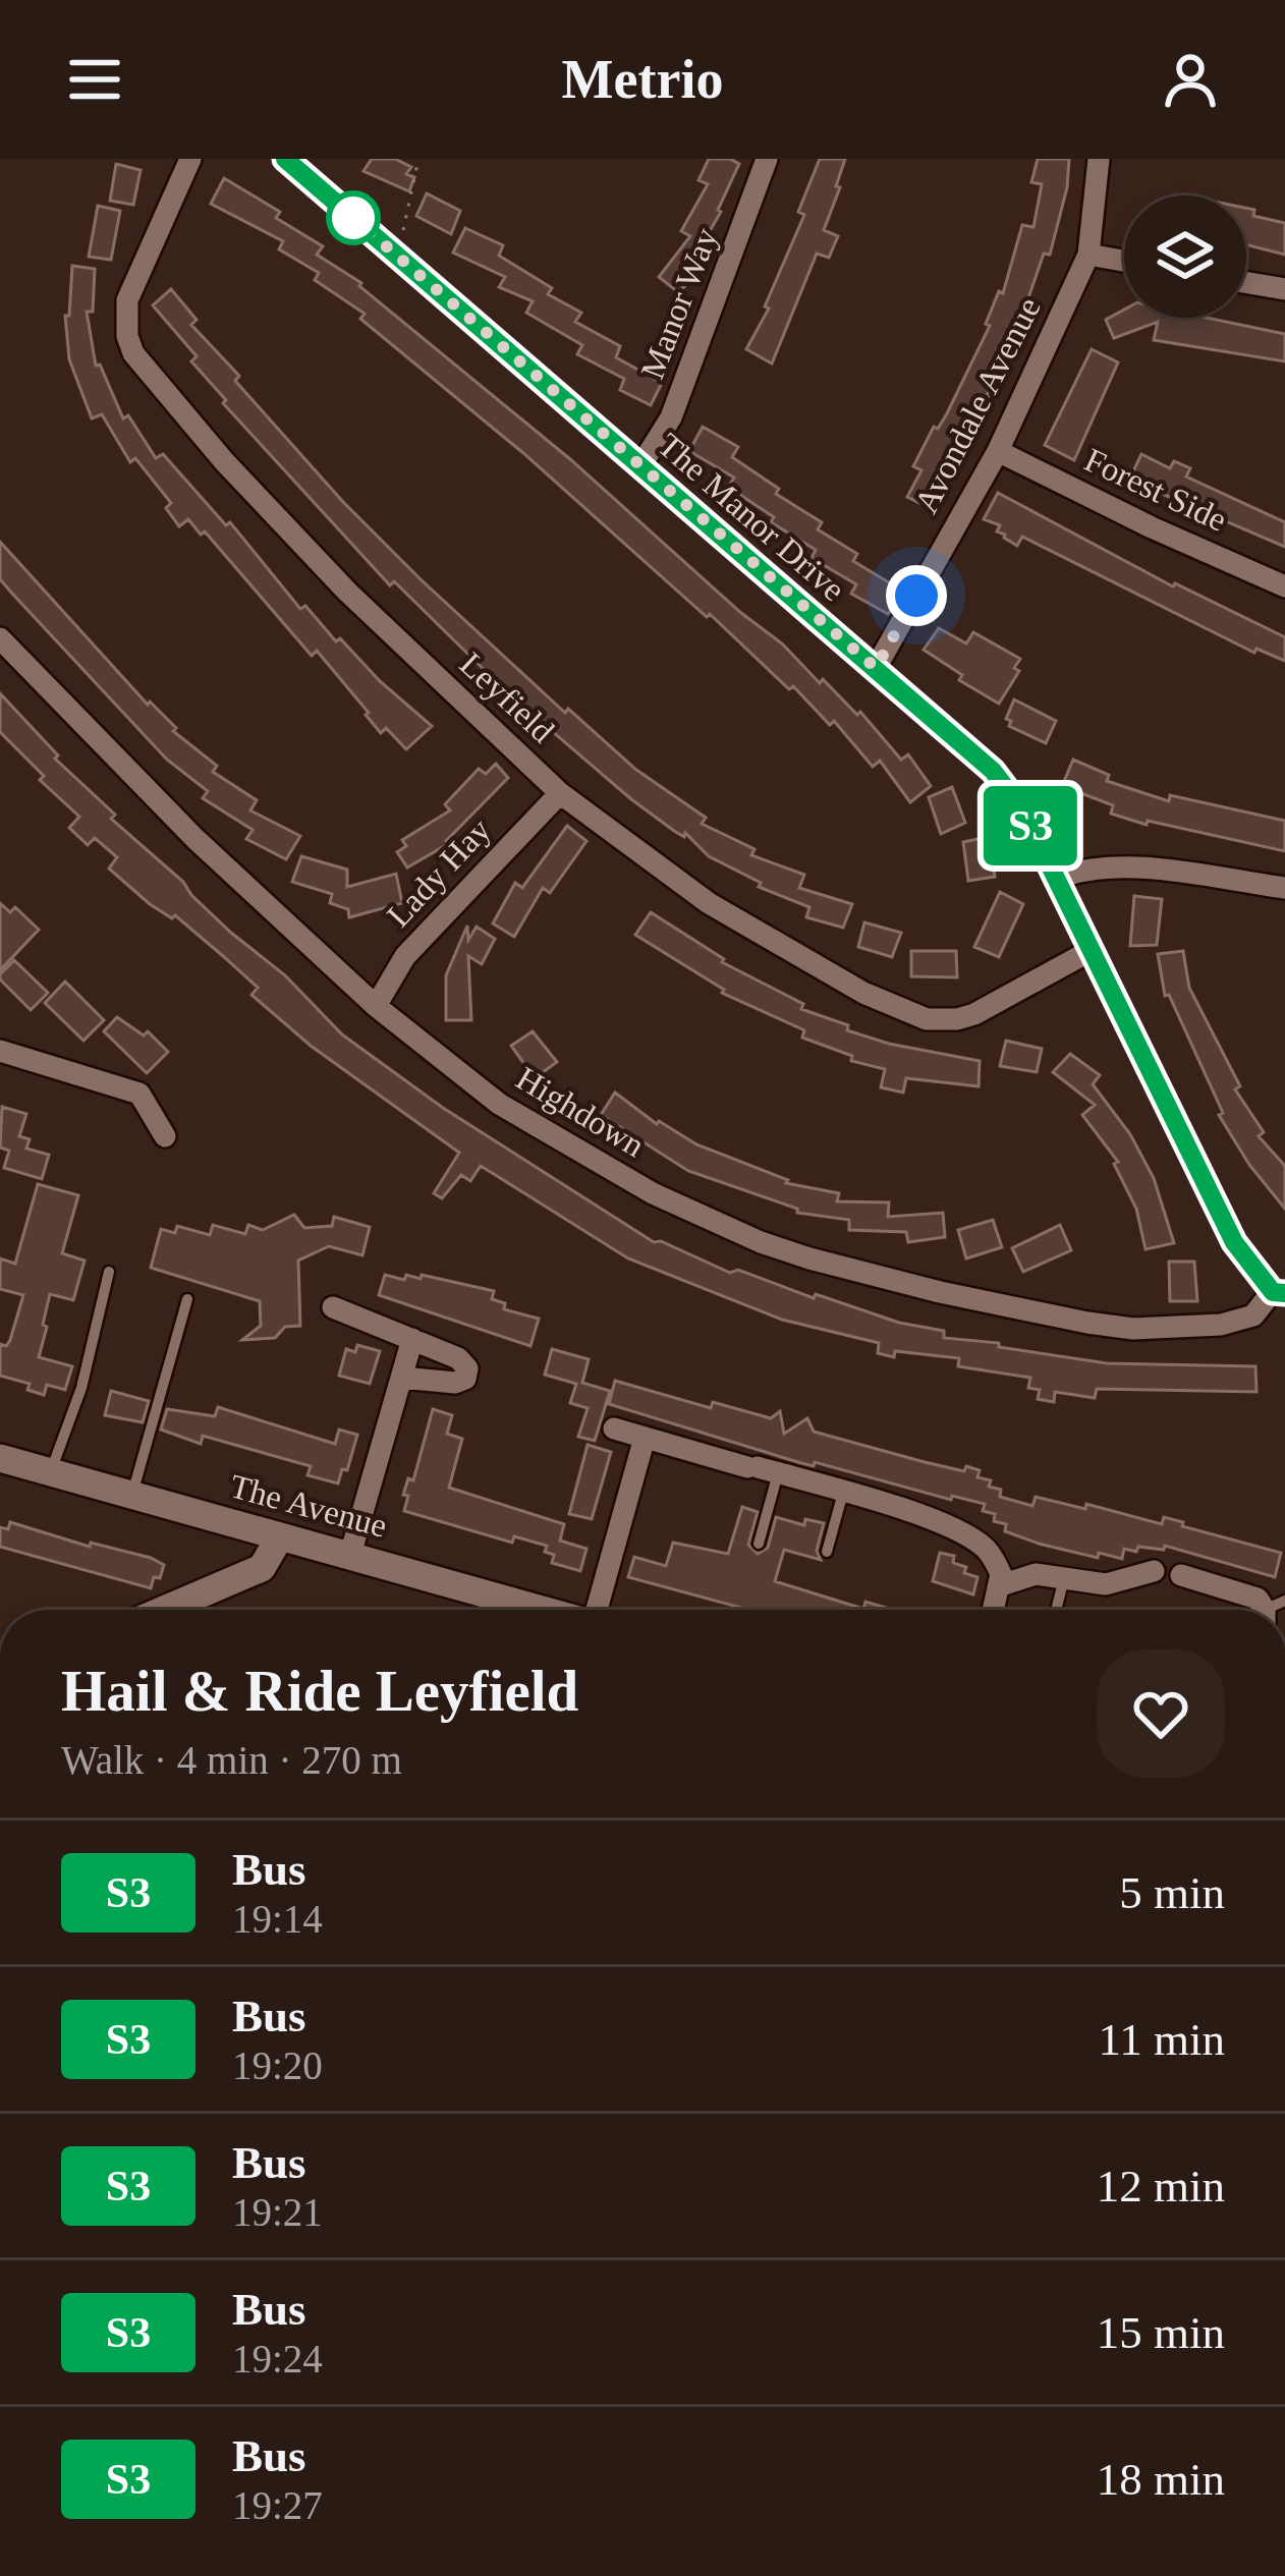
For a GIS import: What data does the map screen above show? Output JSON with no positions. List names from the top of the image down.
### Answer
{
  "streets": {
    "street": [
      "Manor Way",
      "Avondale Avenue",
      "Forest Side",
      "The Manor Drive",
      "Leyfield",
      "Lady Hay",
      "Highdown",
      "The Avenue"
    ]
  },
  "crossings": [
    ["Manor Way", "The Manor Drive"],
    ["Avondale Avenue", "Forest Side"],
    ["Avondale Avenue", "The Manor Drive"],
    ["The Manor Drive", "Leyfield"],
    ["The Manor Drive", "Highdown"],
    ["Leyfield", "Lady Hay"],
    ["Lady Hay", "Highdown"]
  ],
  "lines": ["bus line S3"],
  "page": {
    "header": "Metrio",
    "on_map": "S3",
    "heading": ["Hail & Ride Leyfield", "Walk · 4 min · 270 m"],
    "list": [
      {
        "mark": "S3",
        "name": "Bus",
        "note": "19:14",
        "value": "5 min"
      },
      {
        "mark": "S3",
        "name": "Bus",
        "note": "19:20",
        "value": "11 min"
      },
      {
        "mark": "S3",
        "name": "Bus",
        "note": "19:21",
        "value": "12 min"
      },
      {
        "mark": "S3",
        "name": "Bus",
        "note": "19:24",
        "value": "15 min"
      },
      {
        "mark": "S3",
        "name": "Bus",
        "note": "19:27",
        "value": "18 min"
      }
    ]
  }
}
